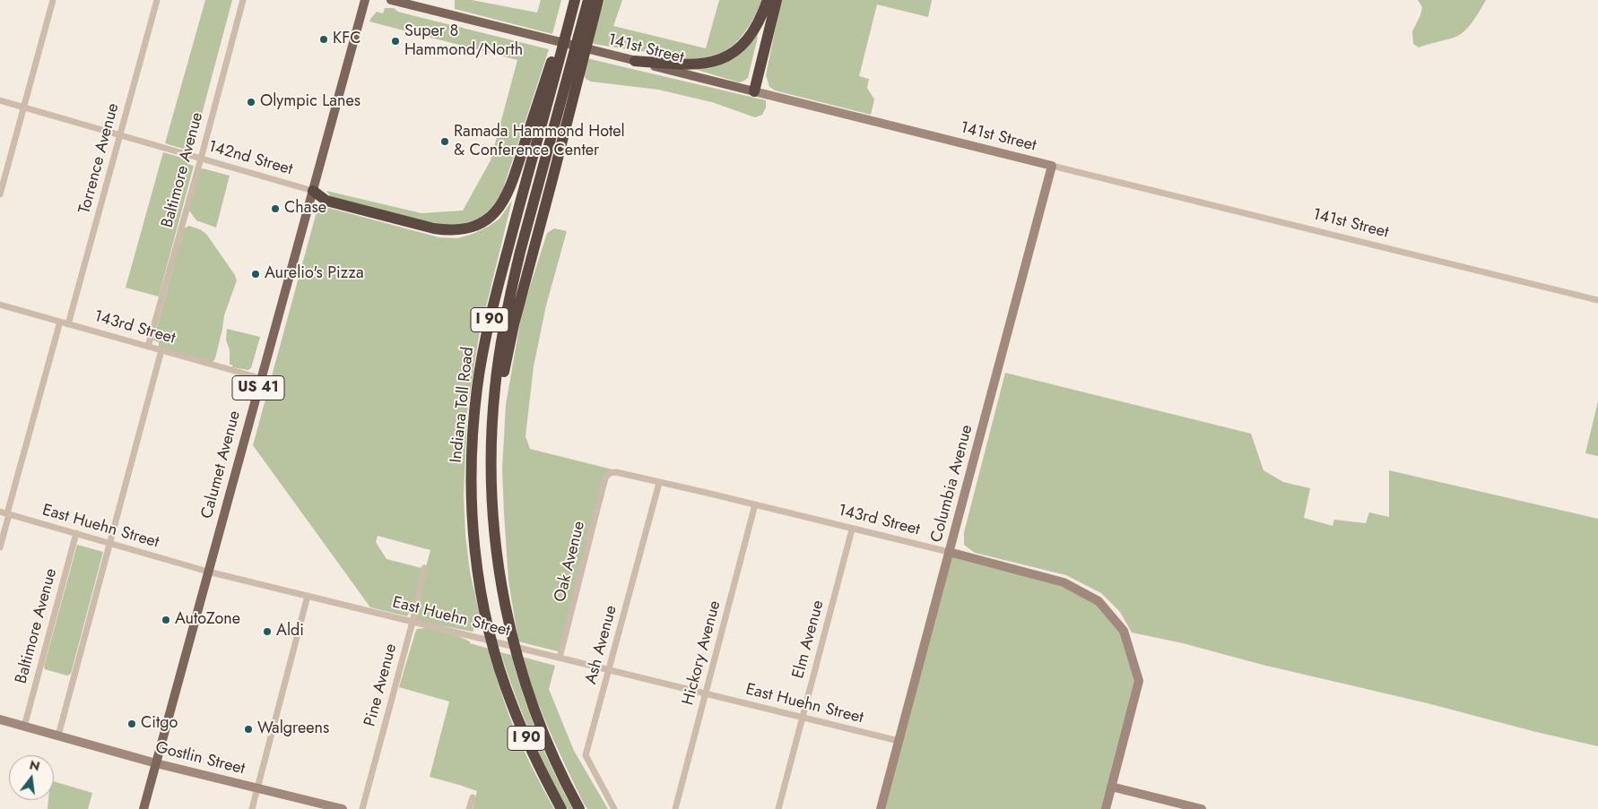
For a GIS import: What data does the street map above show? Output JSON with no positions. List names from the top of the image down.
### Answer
{
  "streets": {
    "highway": ["I 90", "Indiana Toll Road"],
    "main road": ["141st Street", "US 41", "Calumet Avenue"],
    "street": [
      "Torrence Avenue",
      "142nd Street",
      "Baltimore Avenue",
      "143rd Street",
      "Columbia Avenue",
      "East Huehn Street",
      "Oak Avenue",
      "Elm Avenue",
      "Ash Avenue",
      "Hickory Avenue",
      "Pine Avenue",
      "Gostlin Street"
    ]
  },
  "crossings": [
    ["141st Street", "Columbia Avenue"],
    ["Torrence Avenue", "142nd Street"],
    ["Torrence Avenue", "143rd Street"],
    ["142nd Street", "Baltimore Avenue"],
    ["142nd Street", "Calumet Avenue"],
    ["Baltimore Avenue", "143rd Street"],
    ["Baltimore Avenue", "East Huehn Street"],
    ["Baltimore Avenue", "Gostlin Street"],
    ["143rd Street", "Calumet Avenue"],
    ["143rd Street", "Columbia Avenue"],
    ["143rd Street", "Oak Avenue"],
    ["143rd Street", "Elm Avenue"],
    ["143rd Street", "Ash Avenue"],
    ["143rd Street", "Hickory Avenue"],
    ["Calumet Avenue", "East Huehn Street"],
    ["Calumet Avenue", "Gostlin Street"],
    ["Columbia Avenue", "East Huehn Street"],
    ["East Huehn Street", "Oak Avenue"],
    ["East Huehn Street", "Elm Avenue"],
    ["East Huehn Street", "Ash Avenue"],
    ["East Huehn Street", "Hickory Avenue"],
    ["East Huehn Street", "Pine Avenue"]
  ],
  "places": [
    "KFC",
    "Super 8 Hammond/North",
    "Olympic Lanes",
    "Ramada Hammond Hotel & Conference Center",
    "Chase",
    "Aurelio's Pizza",
    "AutoZone",
    "Aldi",
    "Citgo",
    "Walgreens"
  ],
  "north": "top"
}
